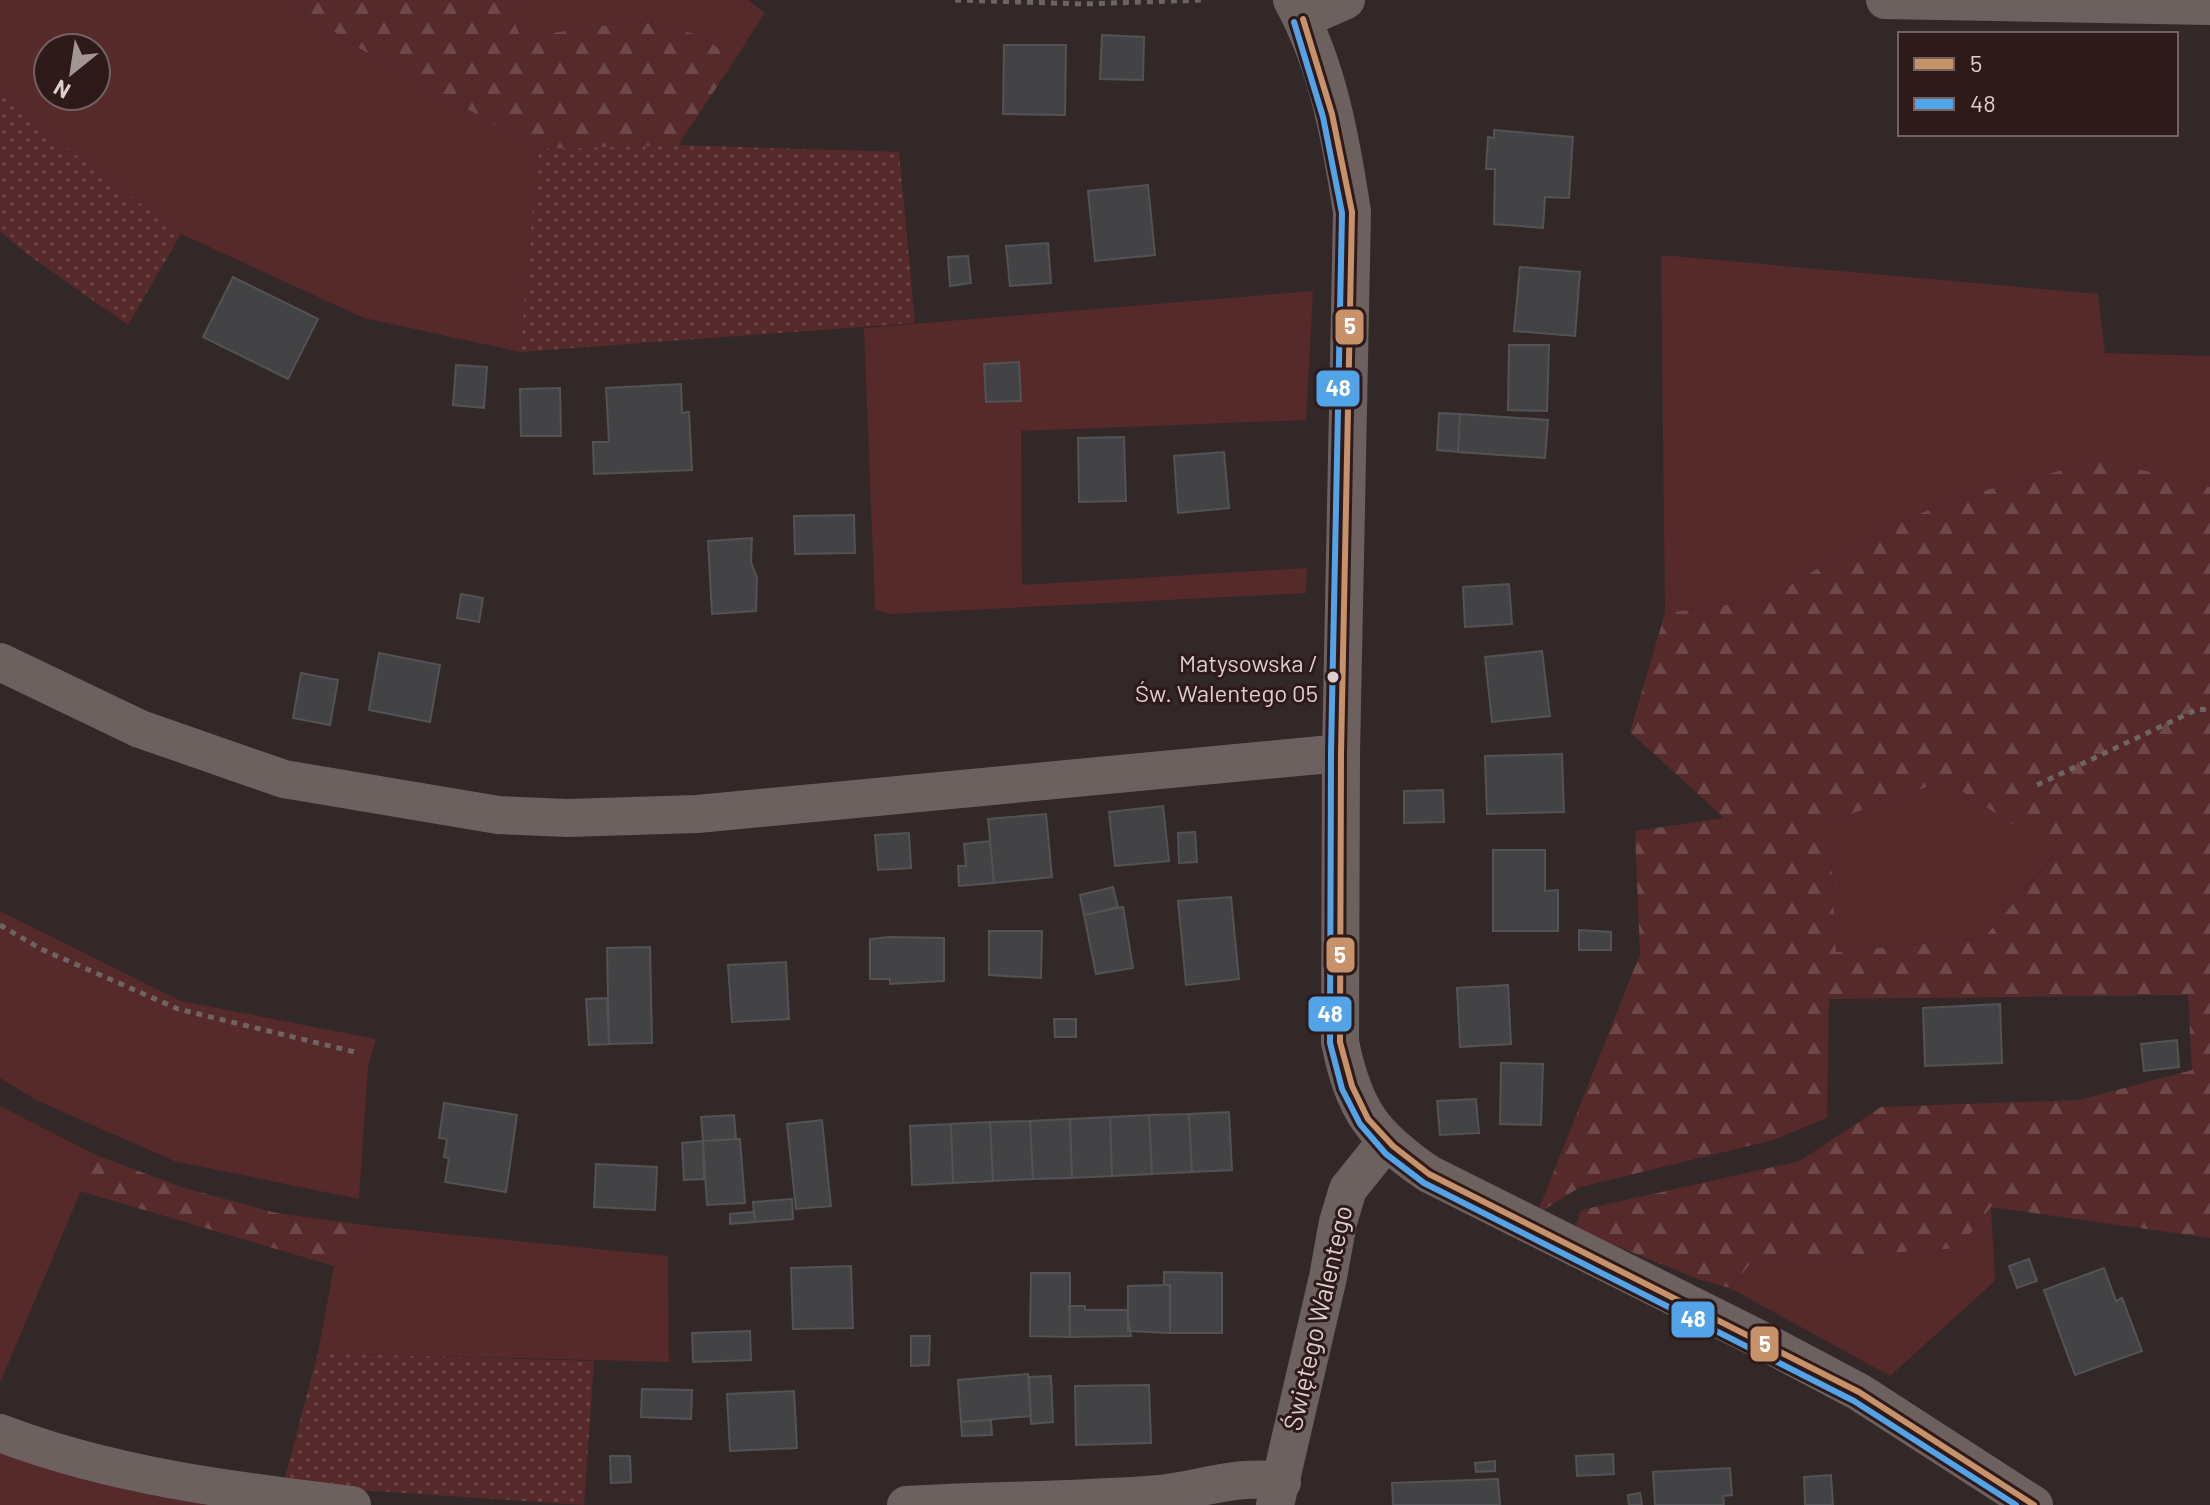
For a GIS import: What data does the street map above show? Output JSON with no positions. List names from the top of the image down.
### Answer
{
  "streets": {
    "street": ["Świętego Walentego"]
  },
  "places": ["Matysowska / Św. Walentego 05"],
  "lines": ["transit line 5", "transit line 48"],
  "legend": ["5", "48"],
  "north": "bottom left"
}
